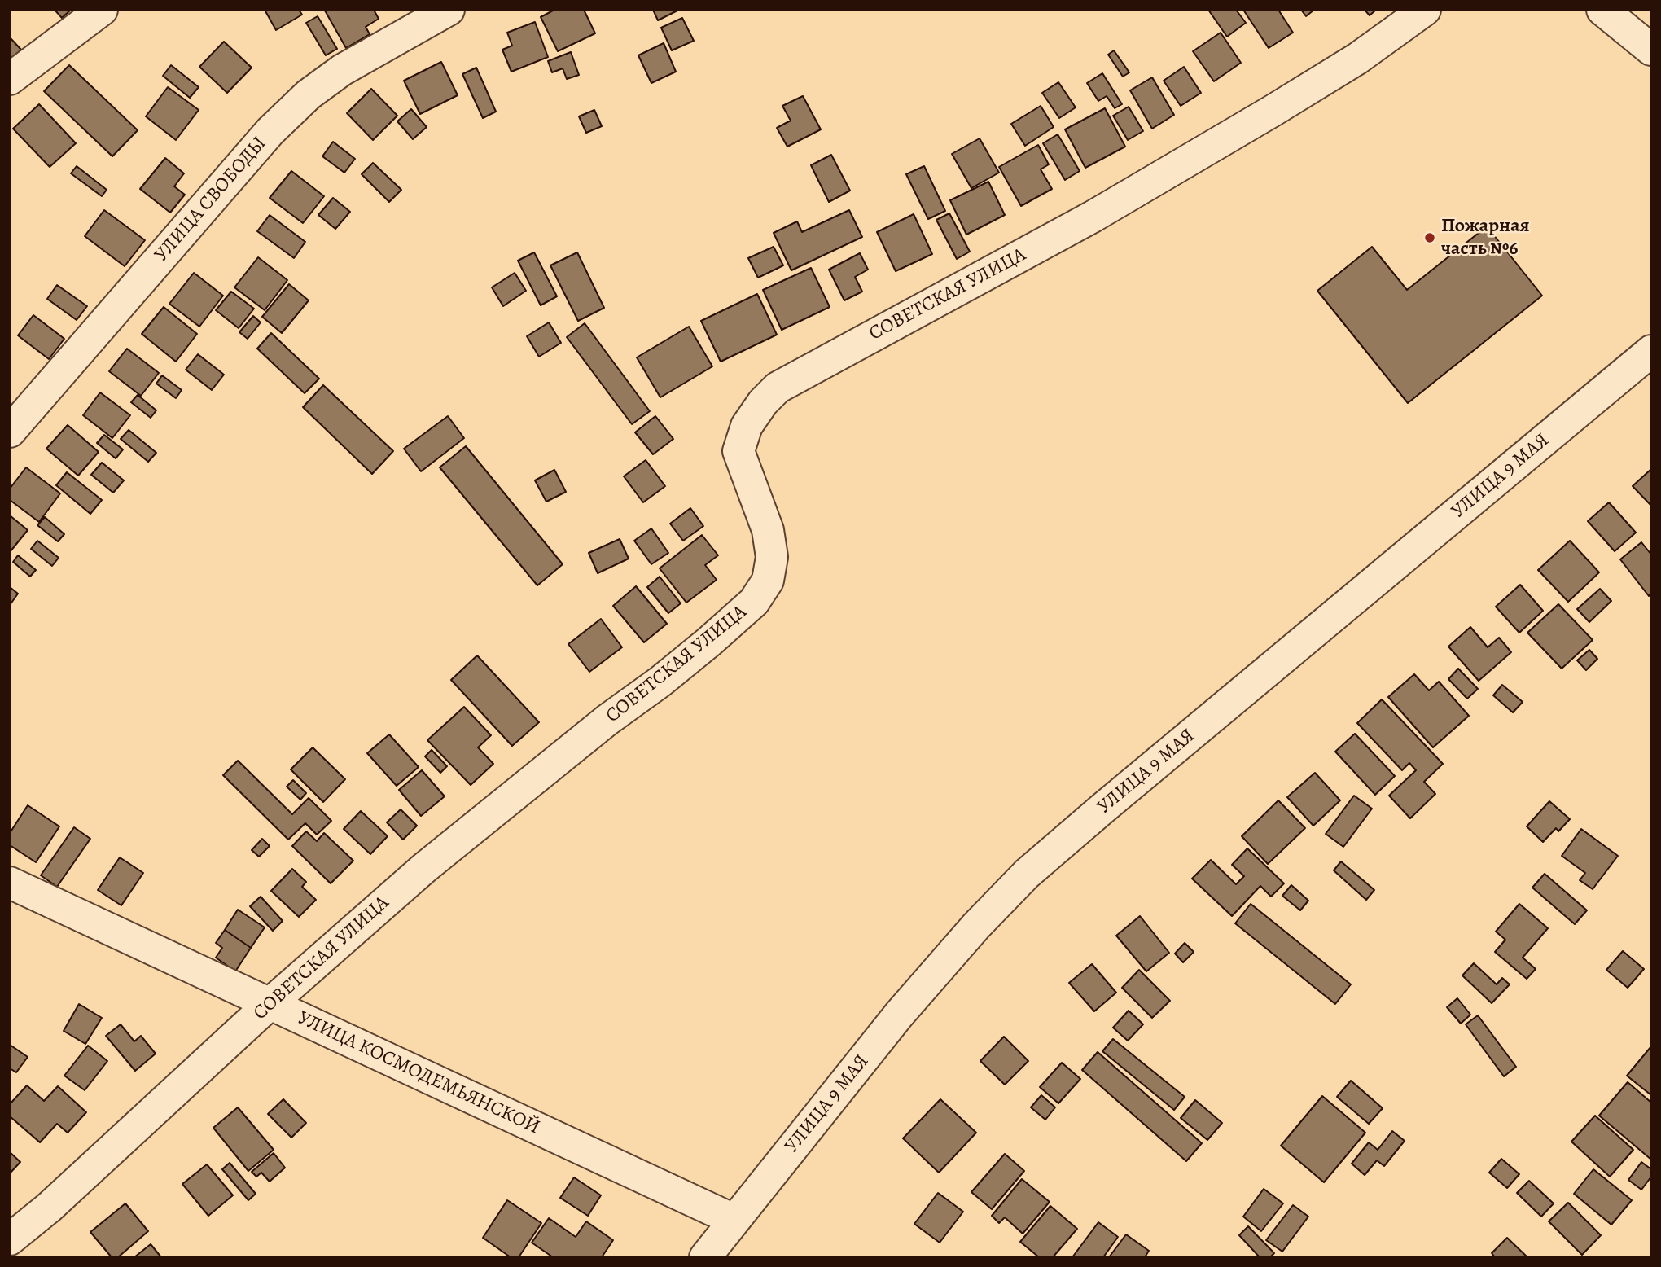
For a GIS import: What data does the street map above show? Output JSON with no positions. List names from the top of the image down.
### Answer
{
  "streets": {
    "street": [
      "УЛИЦА СВОБОДЫ",
      "СОВЕТСКАЯ УЛИЦА",
      "УЛИЦА 9 МАЯ",
      "УЛИЦА КОСМОДЕМЬЯНСКОЙ"
    ]
  },
  "crossings": [
    ["СОВЕТСКАЯ УЛИЦА", "УЛИЦА КОСМОДЕМЬЯНСКОЙ"],
    ["УЛИЦА 9 МАЯ", "УЛИЦА КОСМОДЕМЬЯНСКОЙ"]
  ],
  "places": ["Пожарная часть №6"]
}
